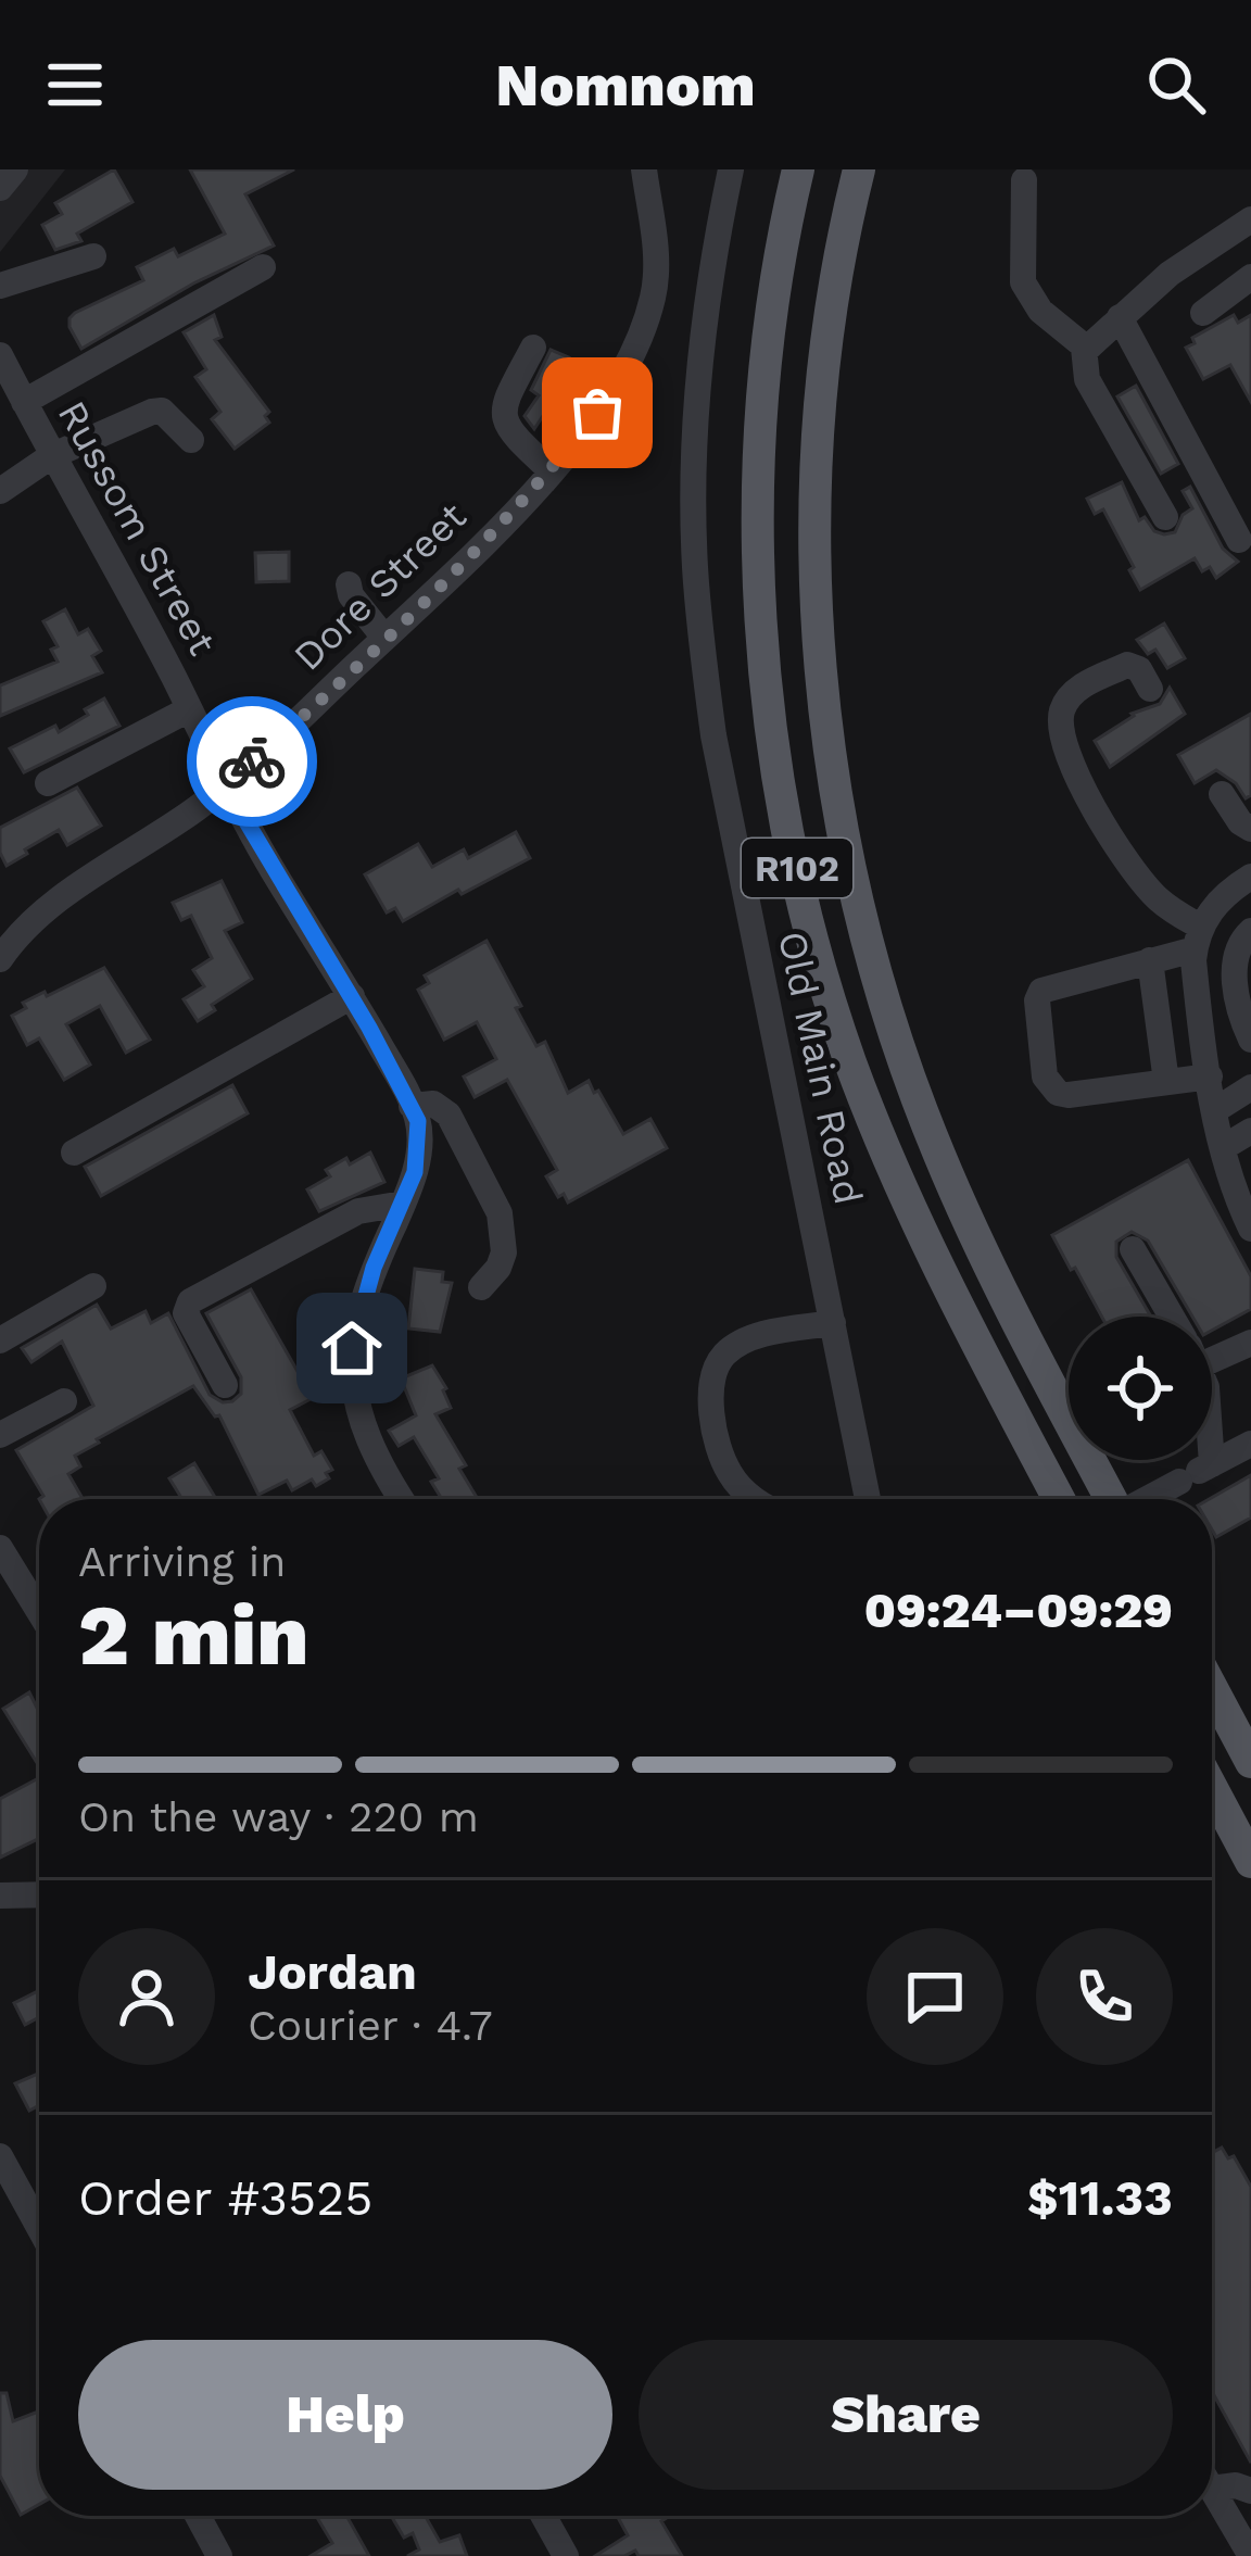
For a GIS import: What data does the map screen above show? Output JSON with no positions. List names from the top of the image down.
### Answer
{
  "streets": {
    "main road": ["R102"],
    "street": ["Russom Street", "Dore Street", "Old Main Road"]
  },
  "crossings": [
    ["Russom Street", "Dore Street"]
  ],
  "page": {
    "header": "Nomnom",
    "heading": ["2 min", "Arriving in", "09:24–09:29"],
    "panel": [
      "Jordan",
      "Courier · 4.7",
      "Order #3525",
      "$11.33"
    ],
    "bar": "On the way · 220 m",
    "buttons": ["Help", "Share"]
  }
}
